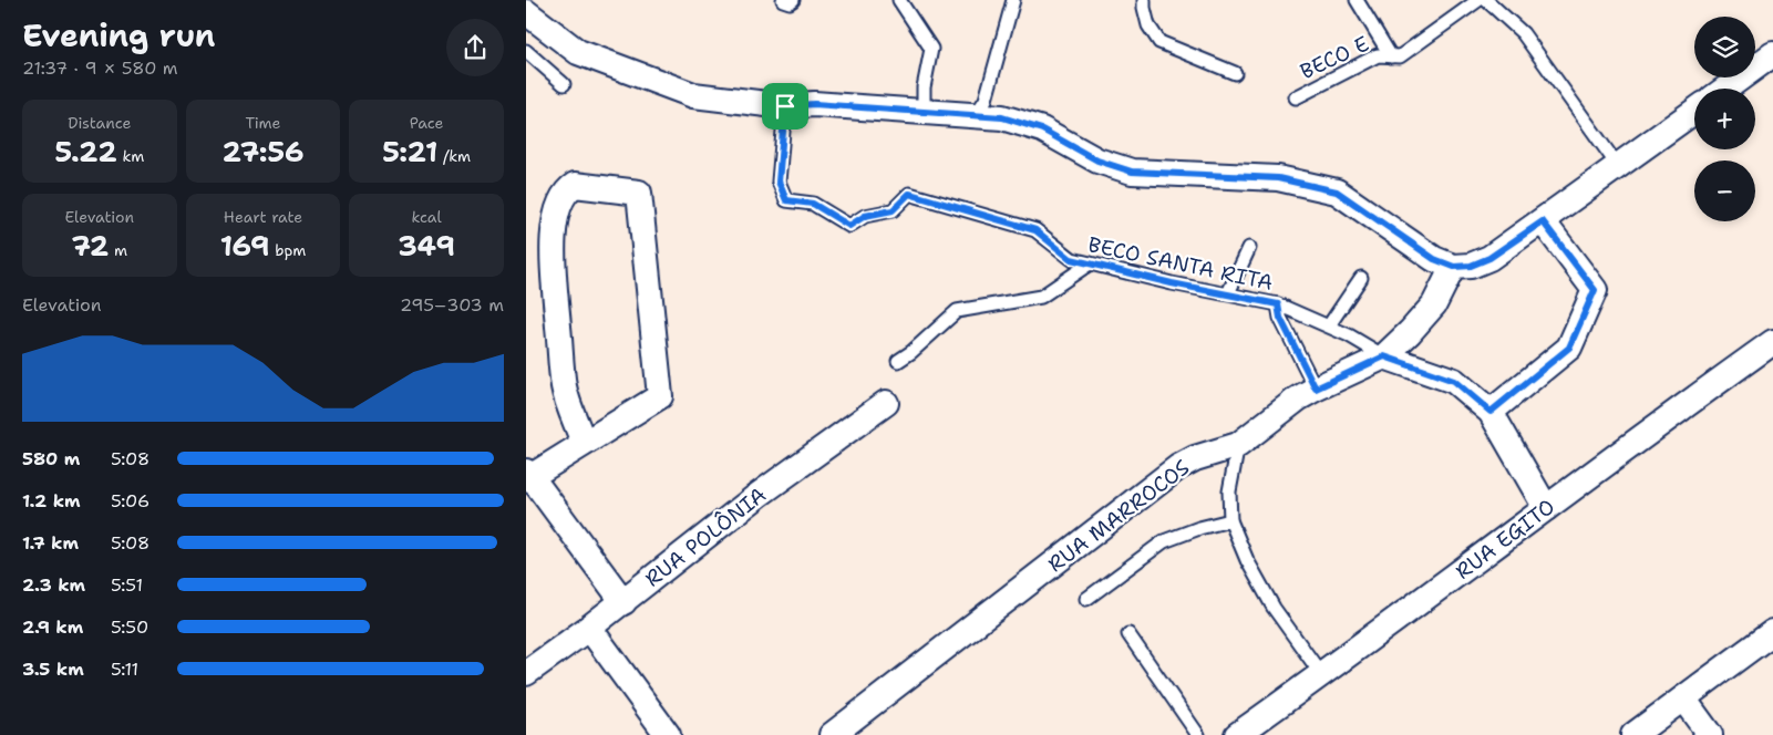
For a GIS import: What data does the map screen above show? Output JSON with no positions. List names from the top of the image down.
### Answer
{
  "streets": {
    "street": ["RUA MARROCOS", "RUA POLÔNIA", "RUA EGITO"],
    "lane": ["BECO E", "BECO SANTA RITA"]
  },
  "crossings": [
    ["BECO SANTA RITA", "RUA MARROCOS"]
  ],
  "page": {
    "heading": ["Evening run", "21:37 · 9 × 580 m"],
    "map_buttons": ["+", "−"],
    "stats": [
      ["Distance", "5.22 km"],
      ["Time", "27:56"],
      ["Pace", "5:21 /km"],
      ["Elevation", "72 m"],
      ["Heart rate", "169 bpm"],
      ["kcal", "349"]
    ],
    "chart": ["Elevation", "295–303 m"],
    "list": [
      {
        "name": "580 m",
        "note": "5:08"
      },
      {
        "name": "1.2 km",
        "note": "5:06"
      },
      {
        "name": "1.7 km",
        "note": "5:08"
      },
      {
        "name": "2.3 km",
        "note": "5:51"
      },
      {
        "name": "2.9 km",
        "note": "5:50"
      },
      {
        "name": "3.5 km",
        "note": "5:11"
      }
    ]
  }
}
